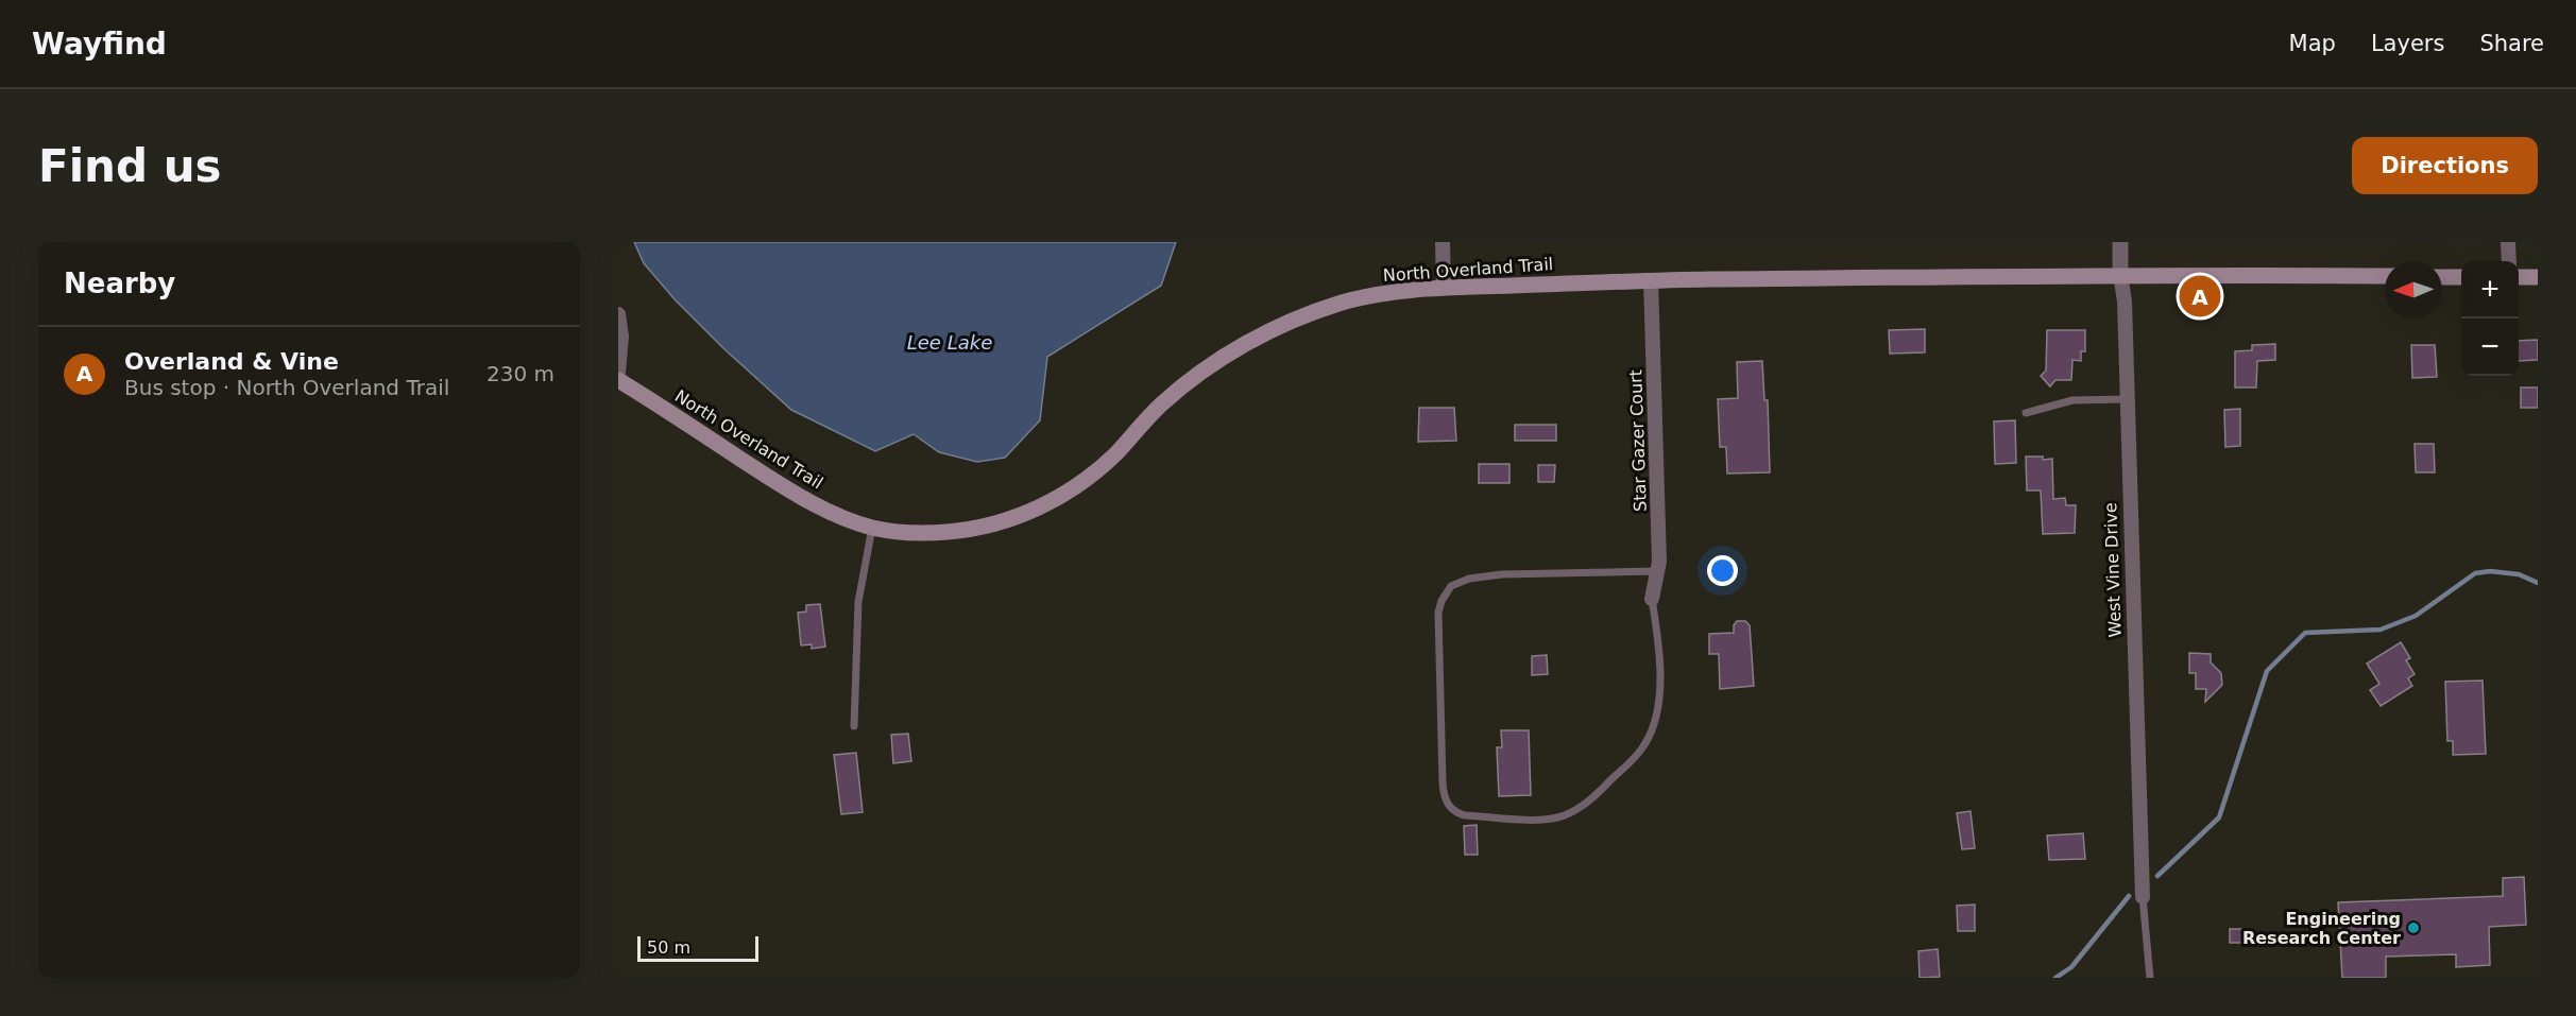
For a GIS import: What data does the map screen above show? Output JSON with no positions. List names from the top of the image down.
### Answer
{
  "streets": {
    "main road": ["North Overland Trail"],
    "street": ["Star Gazer Court", "West Vine Drive"]
  },
  "crossings": [
    ["North Overland Trail", "Star Gazer Court"],
    ["North Overland Trail", "West Vine Drive"]
  ],
  "water": ["Lee Lake"],
  "places": ["Engineering Research Center"],
  "scale_bar": "50 m",
  "north": "left",
  "page": {
    "header": "Wayfind",
    "nav": ["Map", "Layers", "Share"],
    "buttons": "Directions",
    "title": "Find us",
    "heading": "Nearby",
    "map_buttons": ["+", "−"],
    "pins": "A",
    "list": [
      {
        "mark": "A",
        "name": "Overland & Vine",
        "note": "Bus stop · North Overland Trail",
        "value": "230 m"
      }
    ],
    "scale": "50 m"
  }
}
